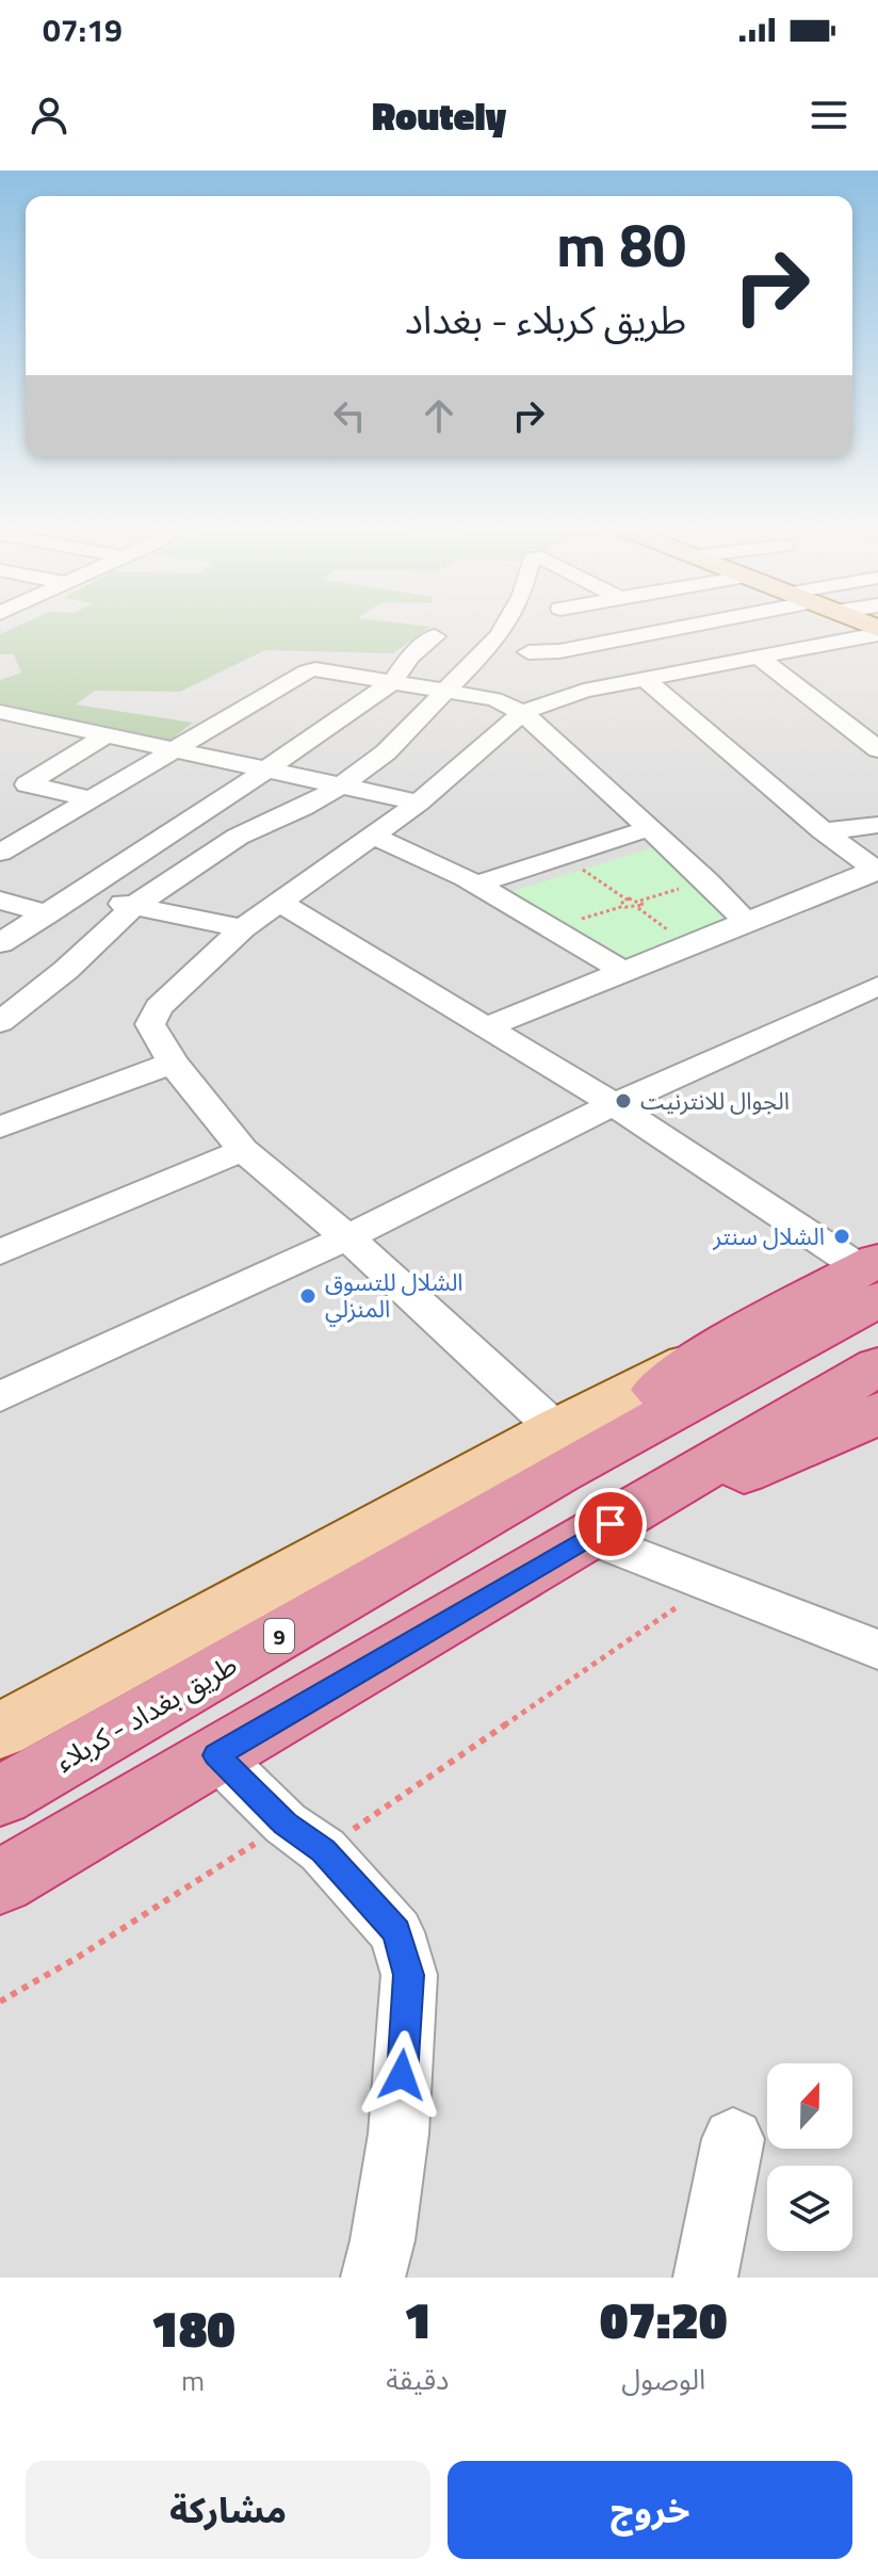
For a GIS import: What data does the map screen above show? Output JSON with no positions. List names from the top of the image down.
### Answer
{
  "streets": {
    "highway": ["9", "طريق بغداد - كربلاء"]
  },
  "crossings": [
    ["9", "طريق بغداد - كربلاء"]
  ],
  "places": ["الجوال للانترنيت", "الشلال سنتر", "الشلال للتسوق المنزلي"],
  "north": "top",
  "page": {
    "status": "07:19",
    "header": "Routely",
    "turn": ["80 m", "طريق كربلاء - بغداد"],
    "eta": [
      "07:20",
      "الوصول",
      "1",
      "دقيقة",
      "180",
      "m"
    ],
    "buttons": ["خروج", "مشاركة"]
  }
}
